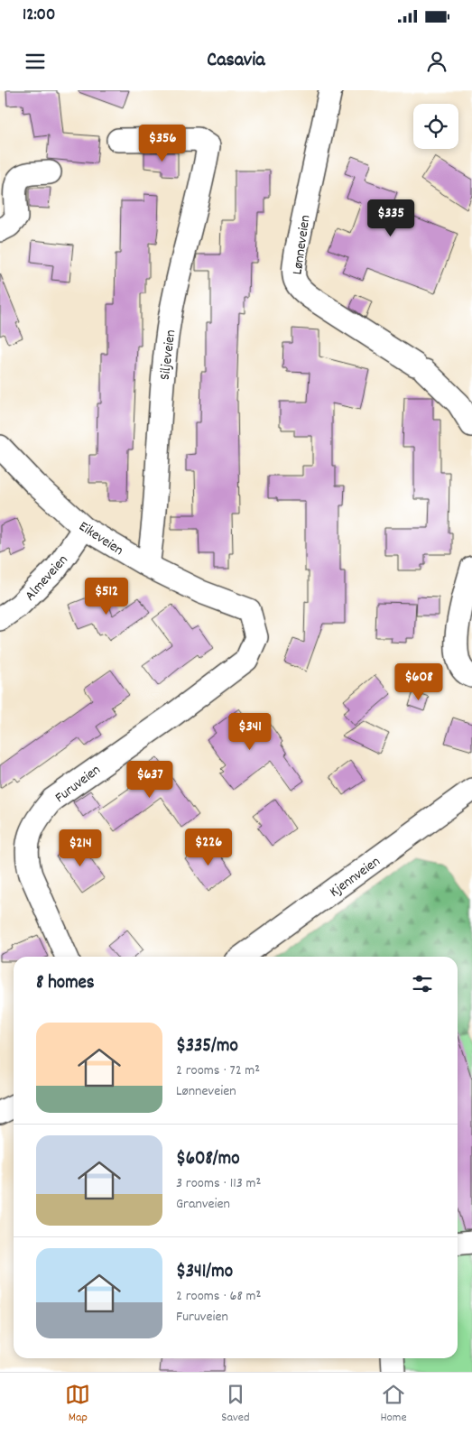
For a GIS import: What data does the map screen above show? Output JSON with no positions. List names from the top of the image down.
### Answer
{
  "streets": {
    "street": [
      "Lønneveien",
      "Siljeveien",
      "Eikeveien",
      "Almeveien",
      "Furuveien",
      "Kjennveien"
    ]
  },
  "crossings": [
    ["Siljeveien", "Eikeveien"],
    ["Eikeveien", "Almeveien"],
    ["Eikeveien", "Furuveien"]
  ],
  "page": {
    "status": "12:00",
    "header": "Casavia",
    "price": [
      "$356",
      "$335",
      "$512",
      "$608",
      "$341",
      "$637",
      "$226",
      "$214"
    ],
    "heading": "8 homes",
    "list": [
      {
        "name": "$335/mo",
        "note": "2 rooms · 72 m² · Lønneveien"
      },
      {
        "name": "$608/mo",
        "note": "3 rooms · 113 m² · Granveien"
      },
      {
        "name": "$341/mo",
        "note": "2 rooms · 68 m² · Furuveien"
      }
    ],
    "tabs": ["Map", "Saved", "Home"]
  }
}
